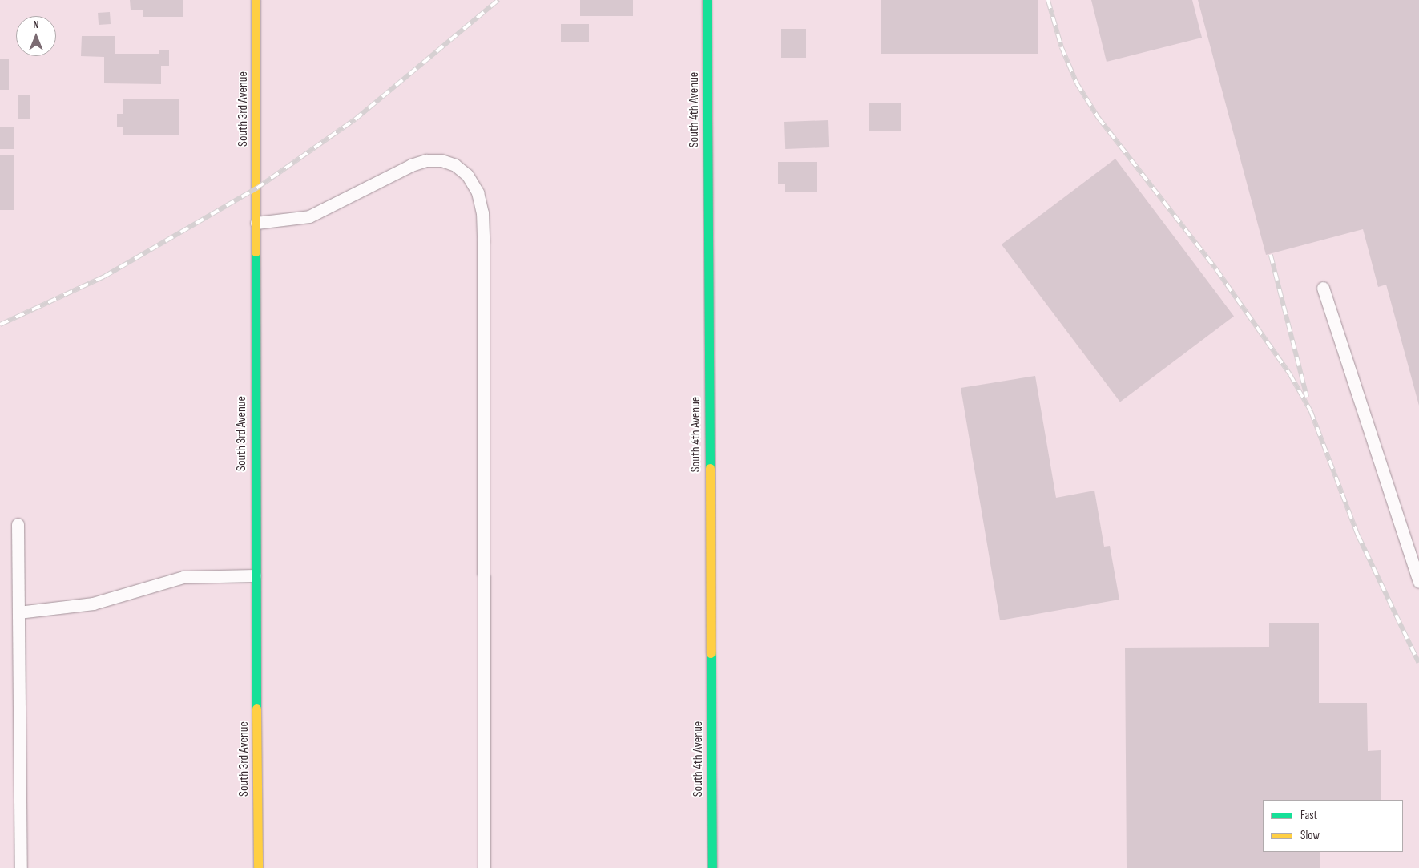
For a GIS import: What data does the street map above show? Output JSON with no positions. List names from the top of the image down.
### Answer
{
  "streets": {
    "street": ["South 3rd Avenue", "South 4th Avenue"]
  },
  "legend": ["Fast", "Slow"],
  "north": "top"
}
